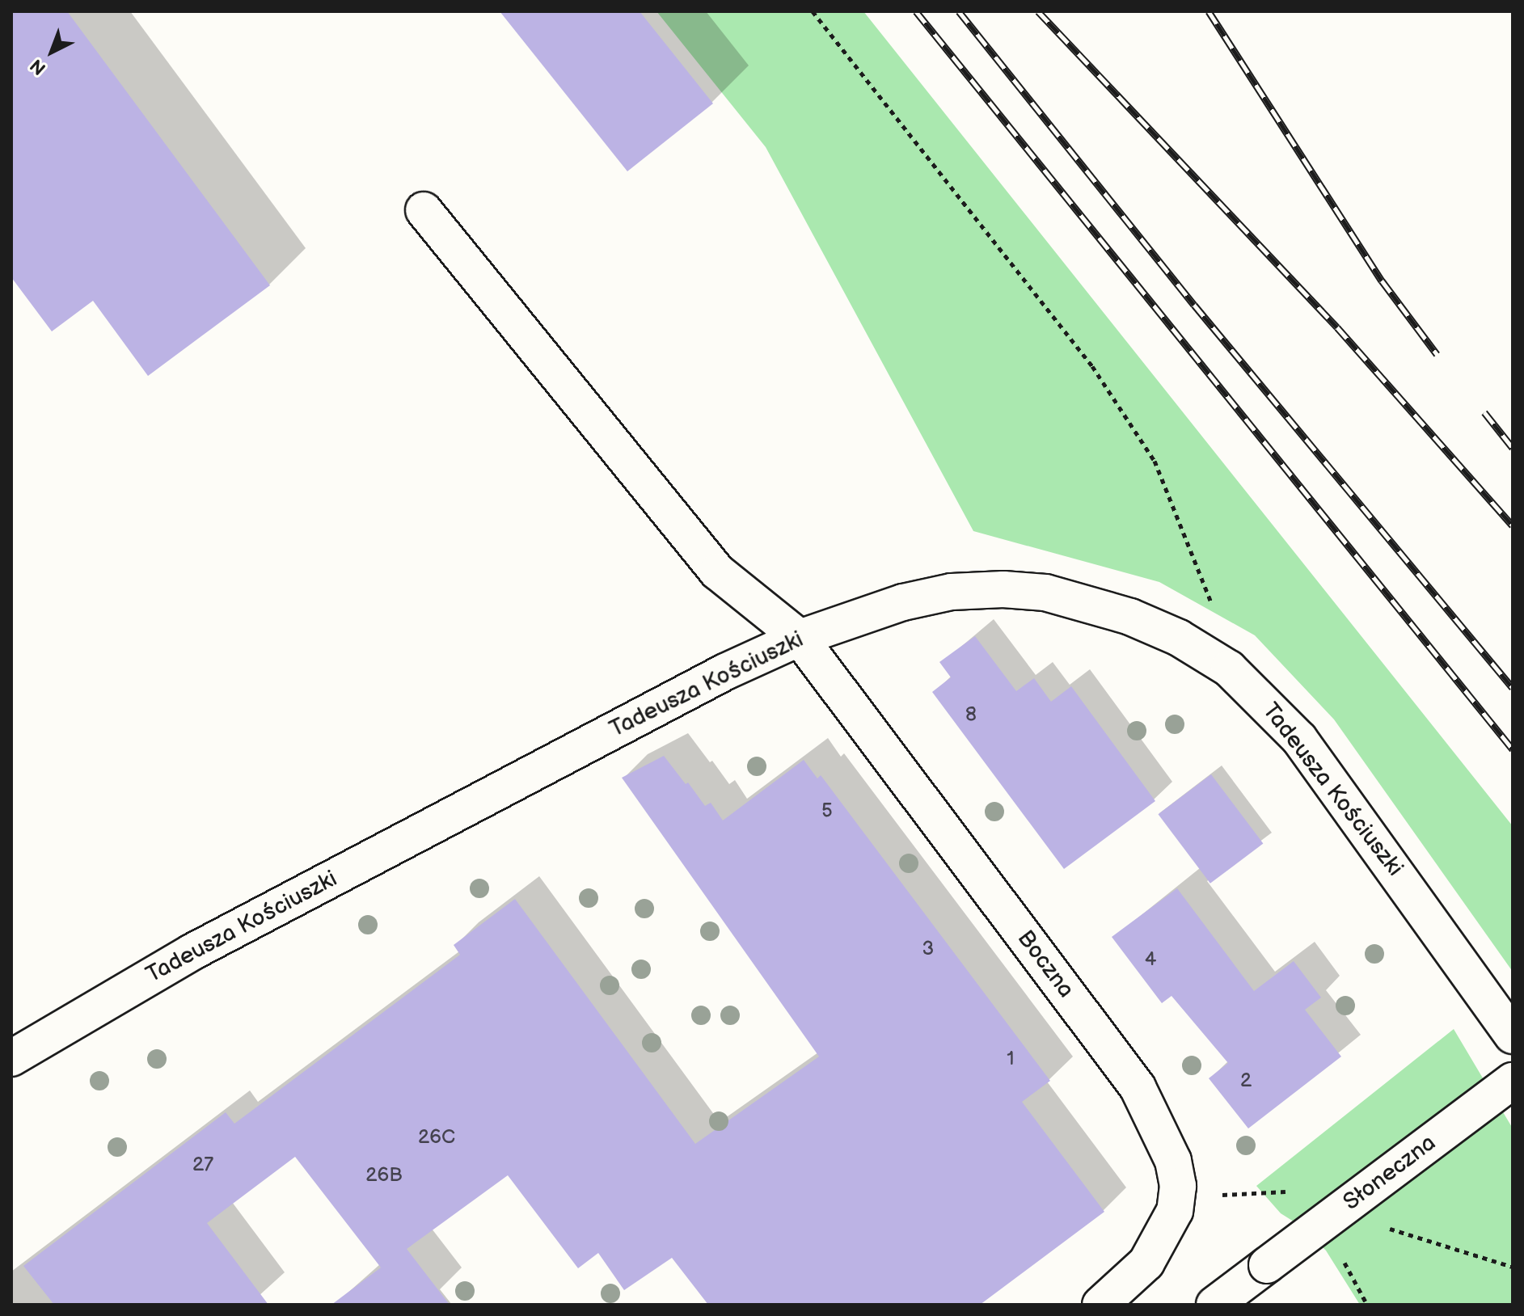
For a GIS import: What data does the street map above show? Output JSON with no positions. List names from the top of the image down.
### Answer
{
  "streets": {
    "street": ["Tadeusza Kościuszki", "Boczna", "Słoneczna"]
  },
  "crossings": [
    ["Tadeusza Kościuszki", "Boczna"]
  ],
  "house_numbers": [
    "8",
    "5",
    "3",
    "4",
    "1",
    "2",
    "26C",
    "27",
    "26B"
  ],
  "north": "bottom left"
}
